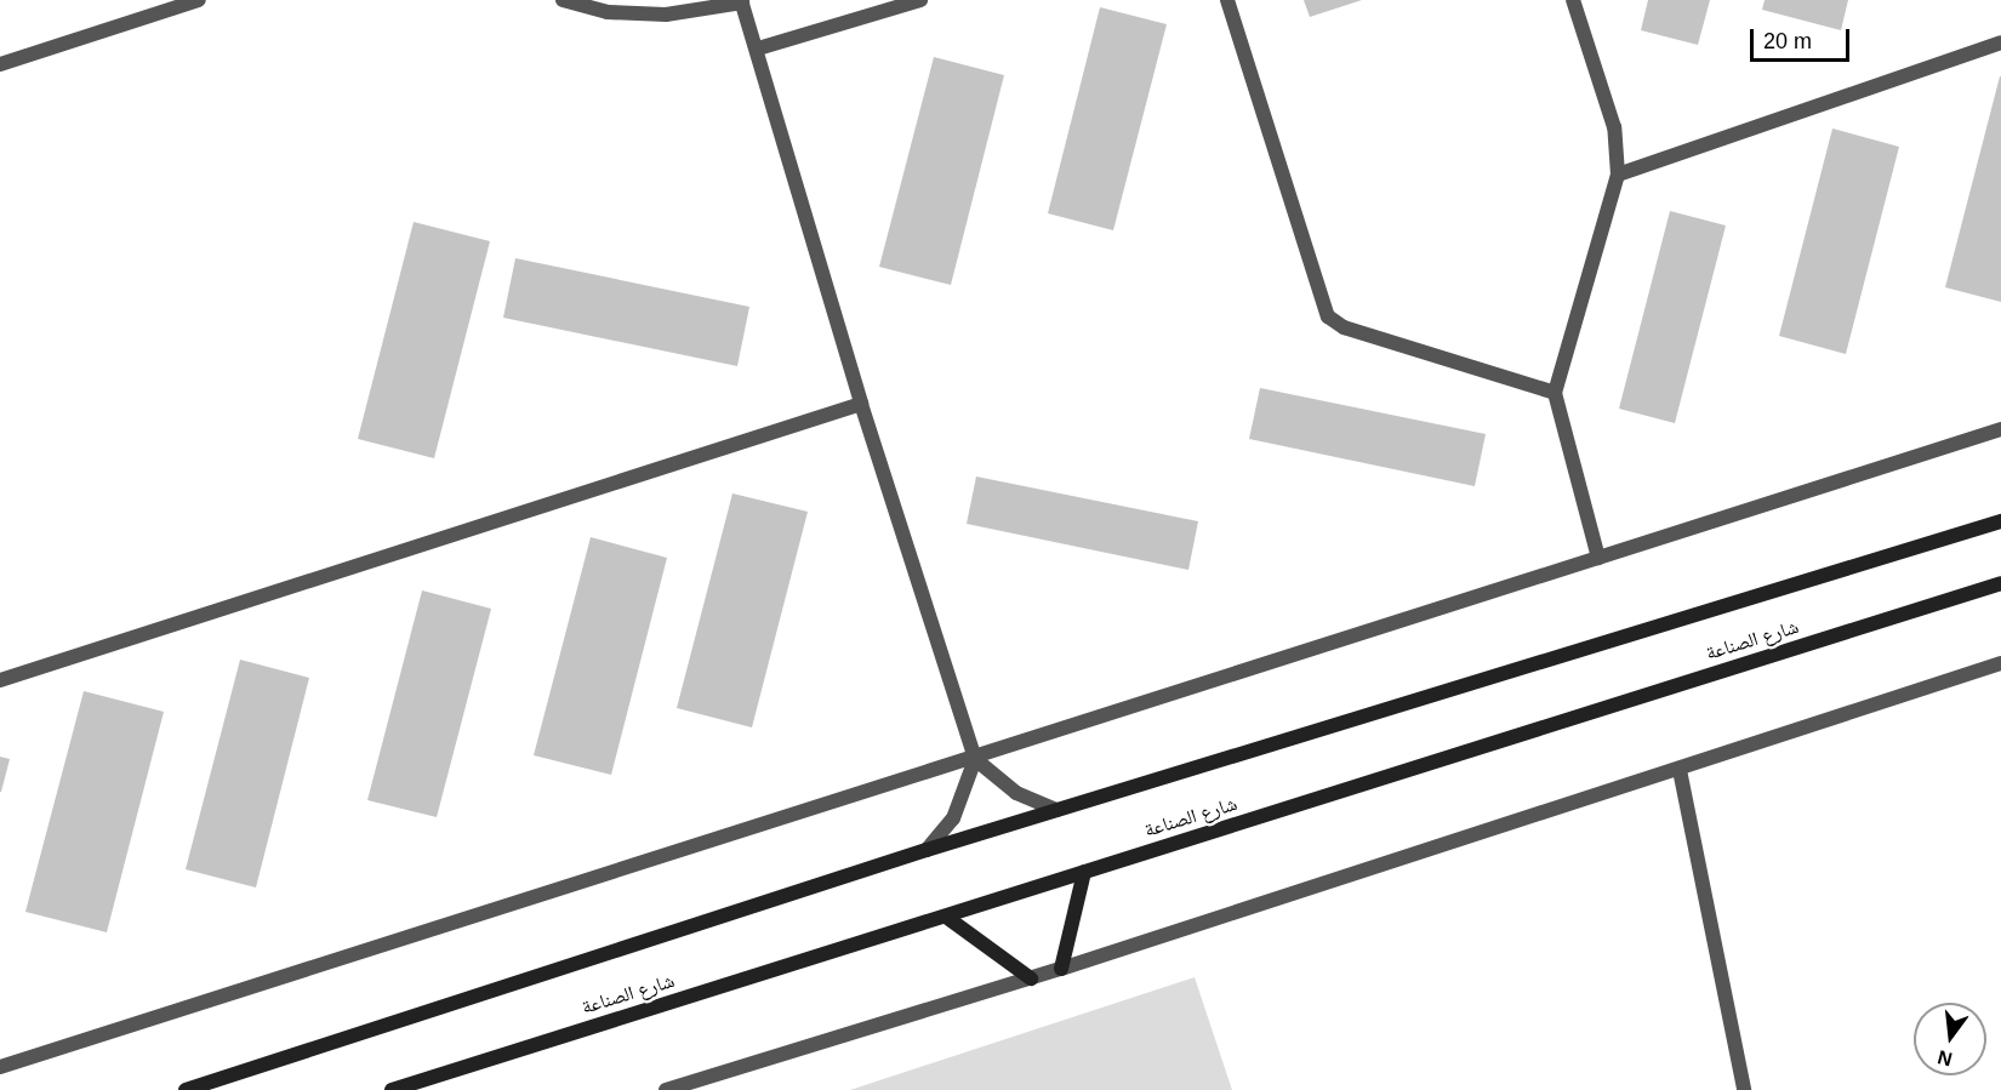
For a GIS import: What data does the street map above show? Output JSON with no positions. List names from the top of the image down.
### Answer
{
  "streets": {
    "street": ["شارع الصناعة"]
  },
  "scale_bar": "20 m",
  "north": "bottom"
}
